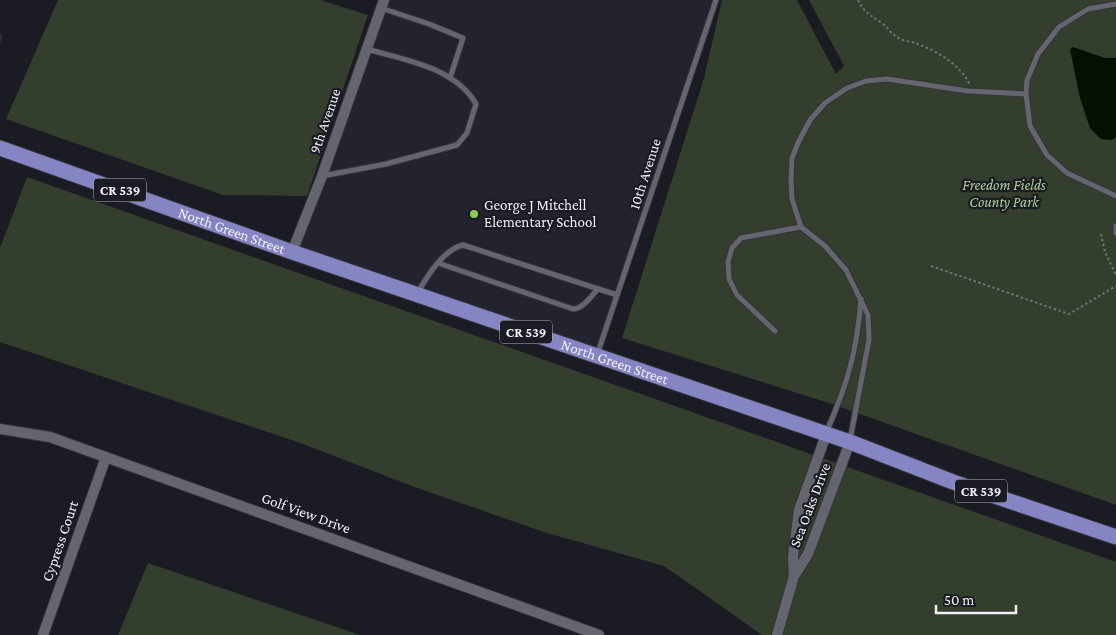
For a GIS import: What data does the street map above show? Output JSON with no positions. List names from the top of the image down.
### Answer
{
  "streets": {
    "main road": ["CR 539", "North Green Street"],
    "street": [
      "9th Avenue",
      "Sea Oaks Drive",
      "Golf View Drive",
      "Cypress Court"
    ],
    "lane": ["10th Avenue"]
  },
  "crossings": [
    ["9th Avenue", "North Green Street"],
    ["10th Avenue", "North Green Street"],
    ["North Green Street", "Sea Oaks Drive"],
    ["Golf View Drive", "Cypress Court"]
  ],
  "parks": ["Freedom Fields County Park"],
  "places": ["George J Mitchell Elementary School"],
  "scale_bar": "50 m"
}
